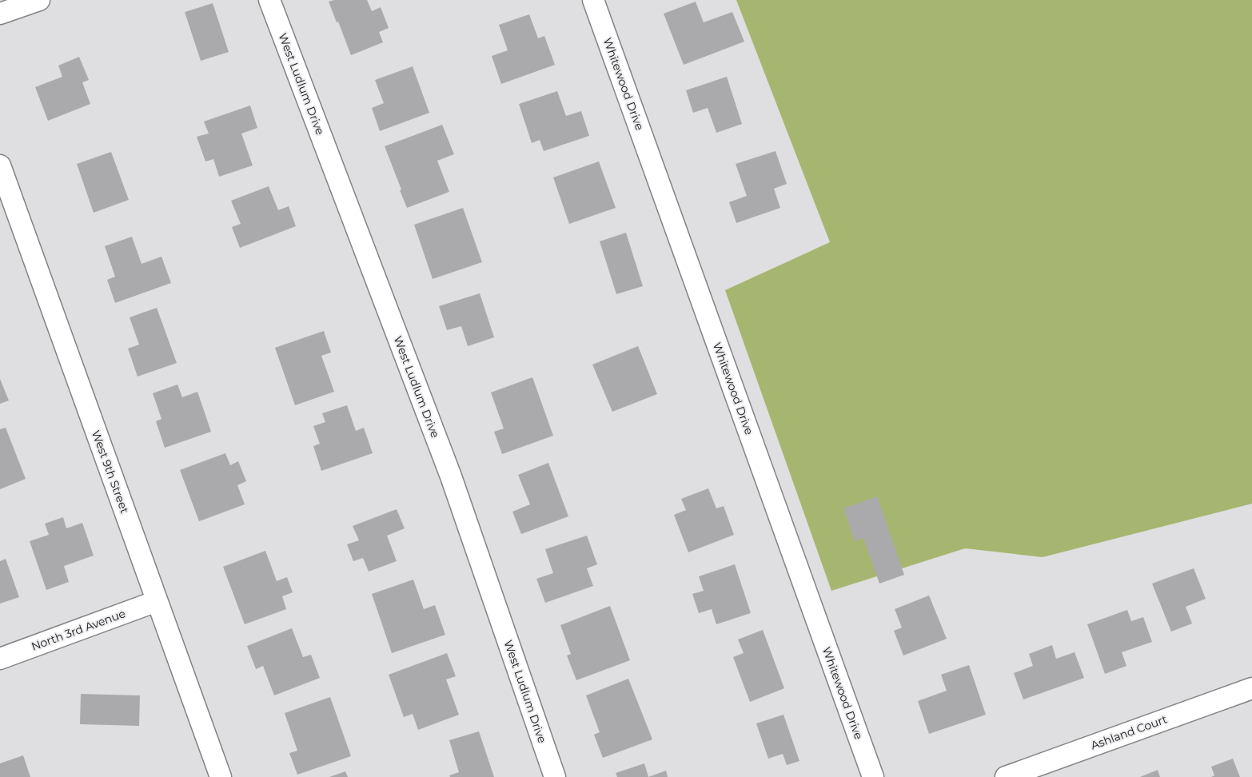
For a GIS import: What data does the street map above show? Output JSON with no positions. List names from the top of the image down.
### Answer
{
  "streets": {
    "street": [
      "West Ludlum Drive",
      "Whitewood Drive",
      "West 9th Street",
      "North 3rd Avenue",
      "Ashland Court"
    ]
  },
  "crossings": [
    ["West 9th Street", "North 3rd Avenue"]
  ]
}
